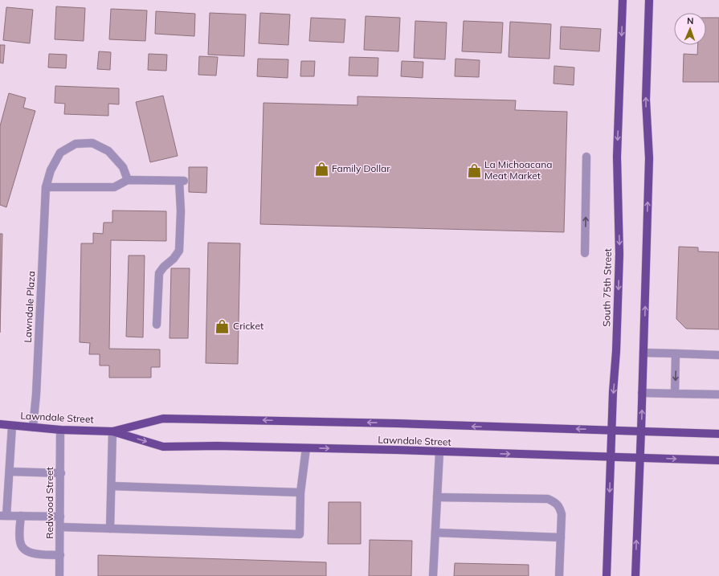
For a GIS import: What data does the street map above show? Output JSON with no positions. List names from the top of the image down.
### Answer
{
  "streets": {
    "main road": ["South 75th Street", "Lawndale Street"],
    "street": ["Lawndale Plaza", "Redwood Street"]
  },
  "crossings": [
    ["South 75th Street", "Lawndale Street"],
    ["Lawndale Plaza", "Lawndale Street"],
    ["Lawndale Street", "Redwood Street"]
  ],
  "places": {
    "shop": ["Family Dollar", "La Michoacana Meat Market", "Cricket"]
  },
  "north": "top"
}
